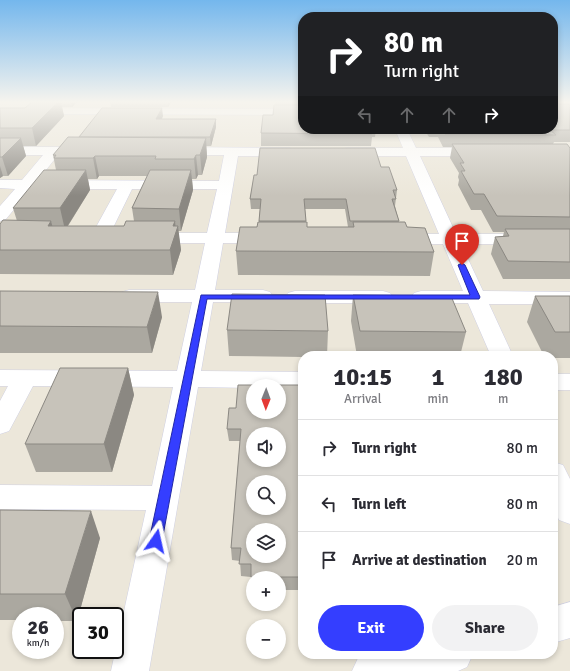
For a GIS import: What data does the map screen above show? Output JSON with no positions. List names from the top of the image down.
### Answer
{
  "north": "bottom",
  "page": {
    "turn": ["80 m", "Turn right"],
    "eta": [
      "10:15",
      "Arrival",
      "1",
      "min",
      "180",
      "m"
    ],
    "map_buttons": ["+", "−"],
    "list": [
      {
        "name": "Turn right",
        "value": "80 m"
      },
      {
        "name": "Turn left",
        "value": "80 m"
      },
      {
        "name": "Arrive at destination",
        "value": "20 m"
      }
    ],
    "buttons": ["Exit", "Share"],
    "speed": "26 km/h",
    "limit": "30"
  }
}
